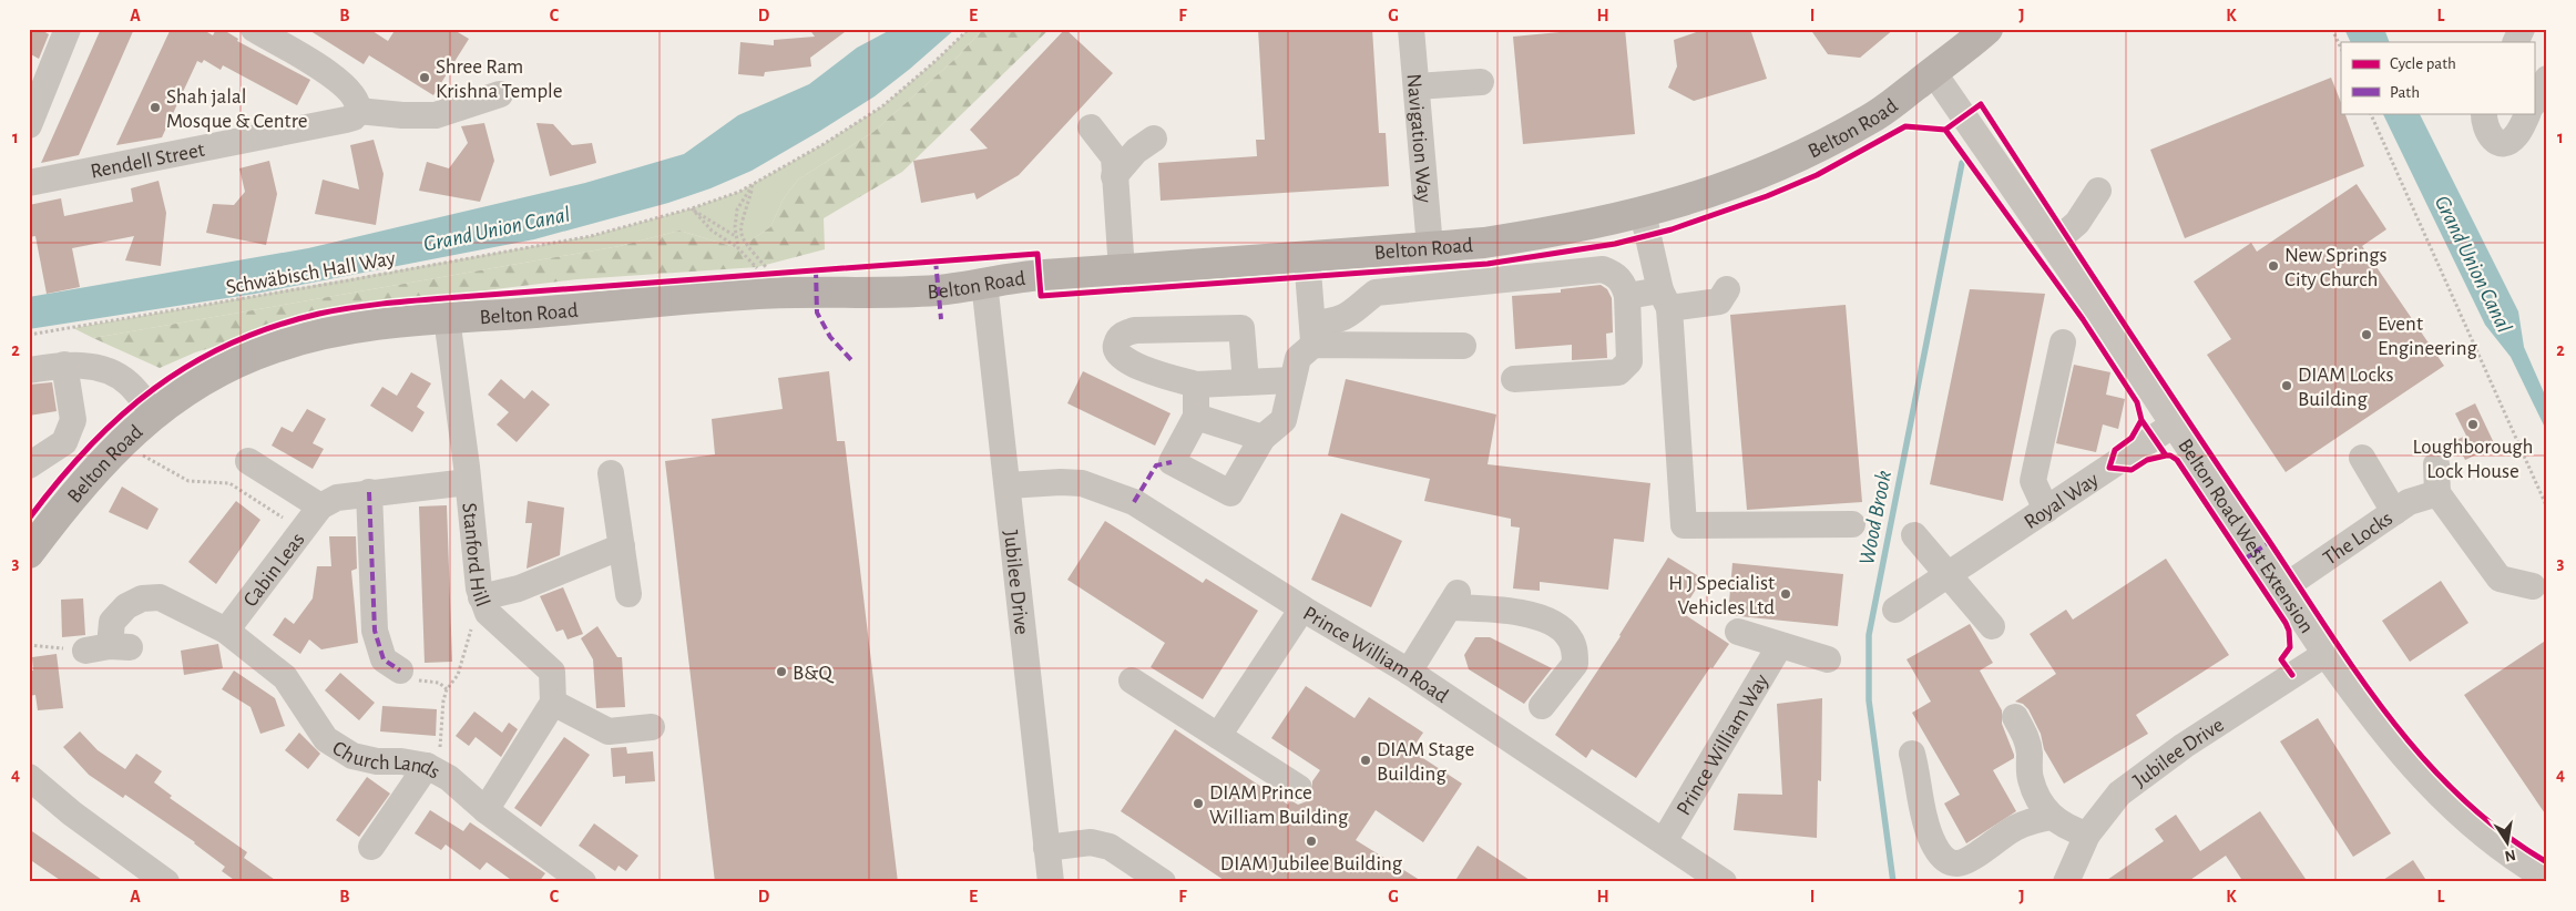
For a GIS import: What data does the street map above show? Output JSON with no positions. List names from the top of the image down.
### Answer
{
  "streets": {
    "main road": ["Belton Road"],
    "street": [
      "Navigation Way",
      "Rendell Street",
      "Royal Way",
      "Belton Road West Extension",
      "The Locks",
      "Stanford Hill",
      "Cabin Leas",
      "Jubilee Drive",
      "Prince William Road",
      "Prince William Way",
      "Church Lands"
    ],
    "path": ["Schwäbisch Hall Way"]
  },
  "crossings": [
    ["Belton Road", "Navigation Way"],
    ["Belton Road", "Belton Road West Extension"],
    ["Belton Road", "Stanford Hill"],
    ["Belton Road", "Jubilee Drive"],
    ["Royal Way", "Belton Road West Extension"],
    ["Belton Road West Extension", "The Locks"],
    ["Belton Road West Extension", "Jubilee Drive"],
    ["Cabin Leas", "Church Lands"],
    ["Jubilee Drive", "Prince William Road"],
    ["Prince William Road", "Prince William Way"]
  ],
  "water": ["Grand Union Canal", "Wood Brook"],
  "places": [
    "Shree Ram Krishna Temple",
    "Shah jalal Mosque & Centre",
    "New Springs City Church",
    "Event Engineering",
    "DIAM Locks Building",
    "Loughborough Lock House",
    "H J Specialist Vehicles Ltd",
    "B&Q",
    "DIAM Stage Building",
    "DIAM Prince William Building",
    "DIAM Jubilee Building"
  ],
  "legend": ["Cycle path", "Path"],
  "north": "bottom",
  "grid": {
    "columns": [
      "A",
      "B",
      "C",
      "D",
      "E",
      "F",
      "G",
      "H",
      "I",
      "J",
      "K",
      "L"
    ],
    "rows": [
      "1",
      "2",
      "3",
      "4"
    ]
  }
}
